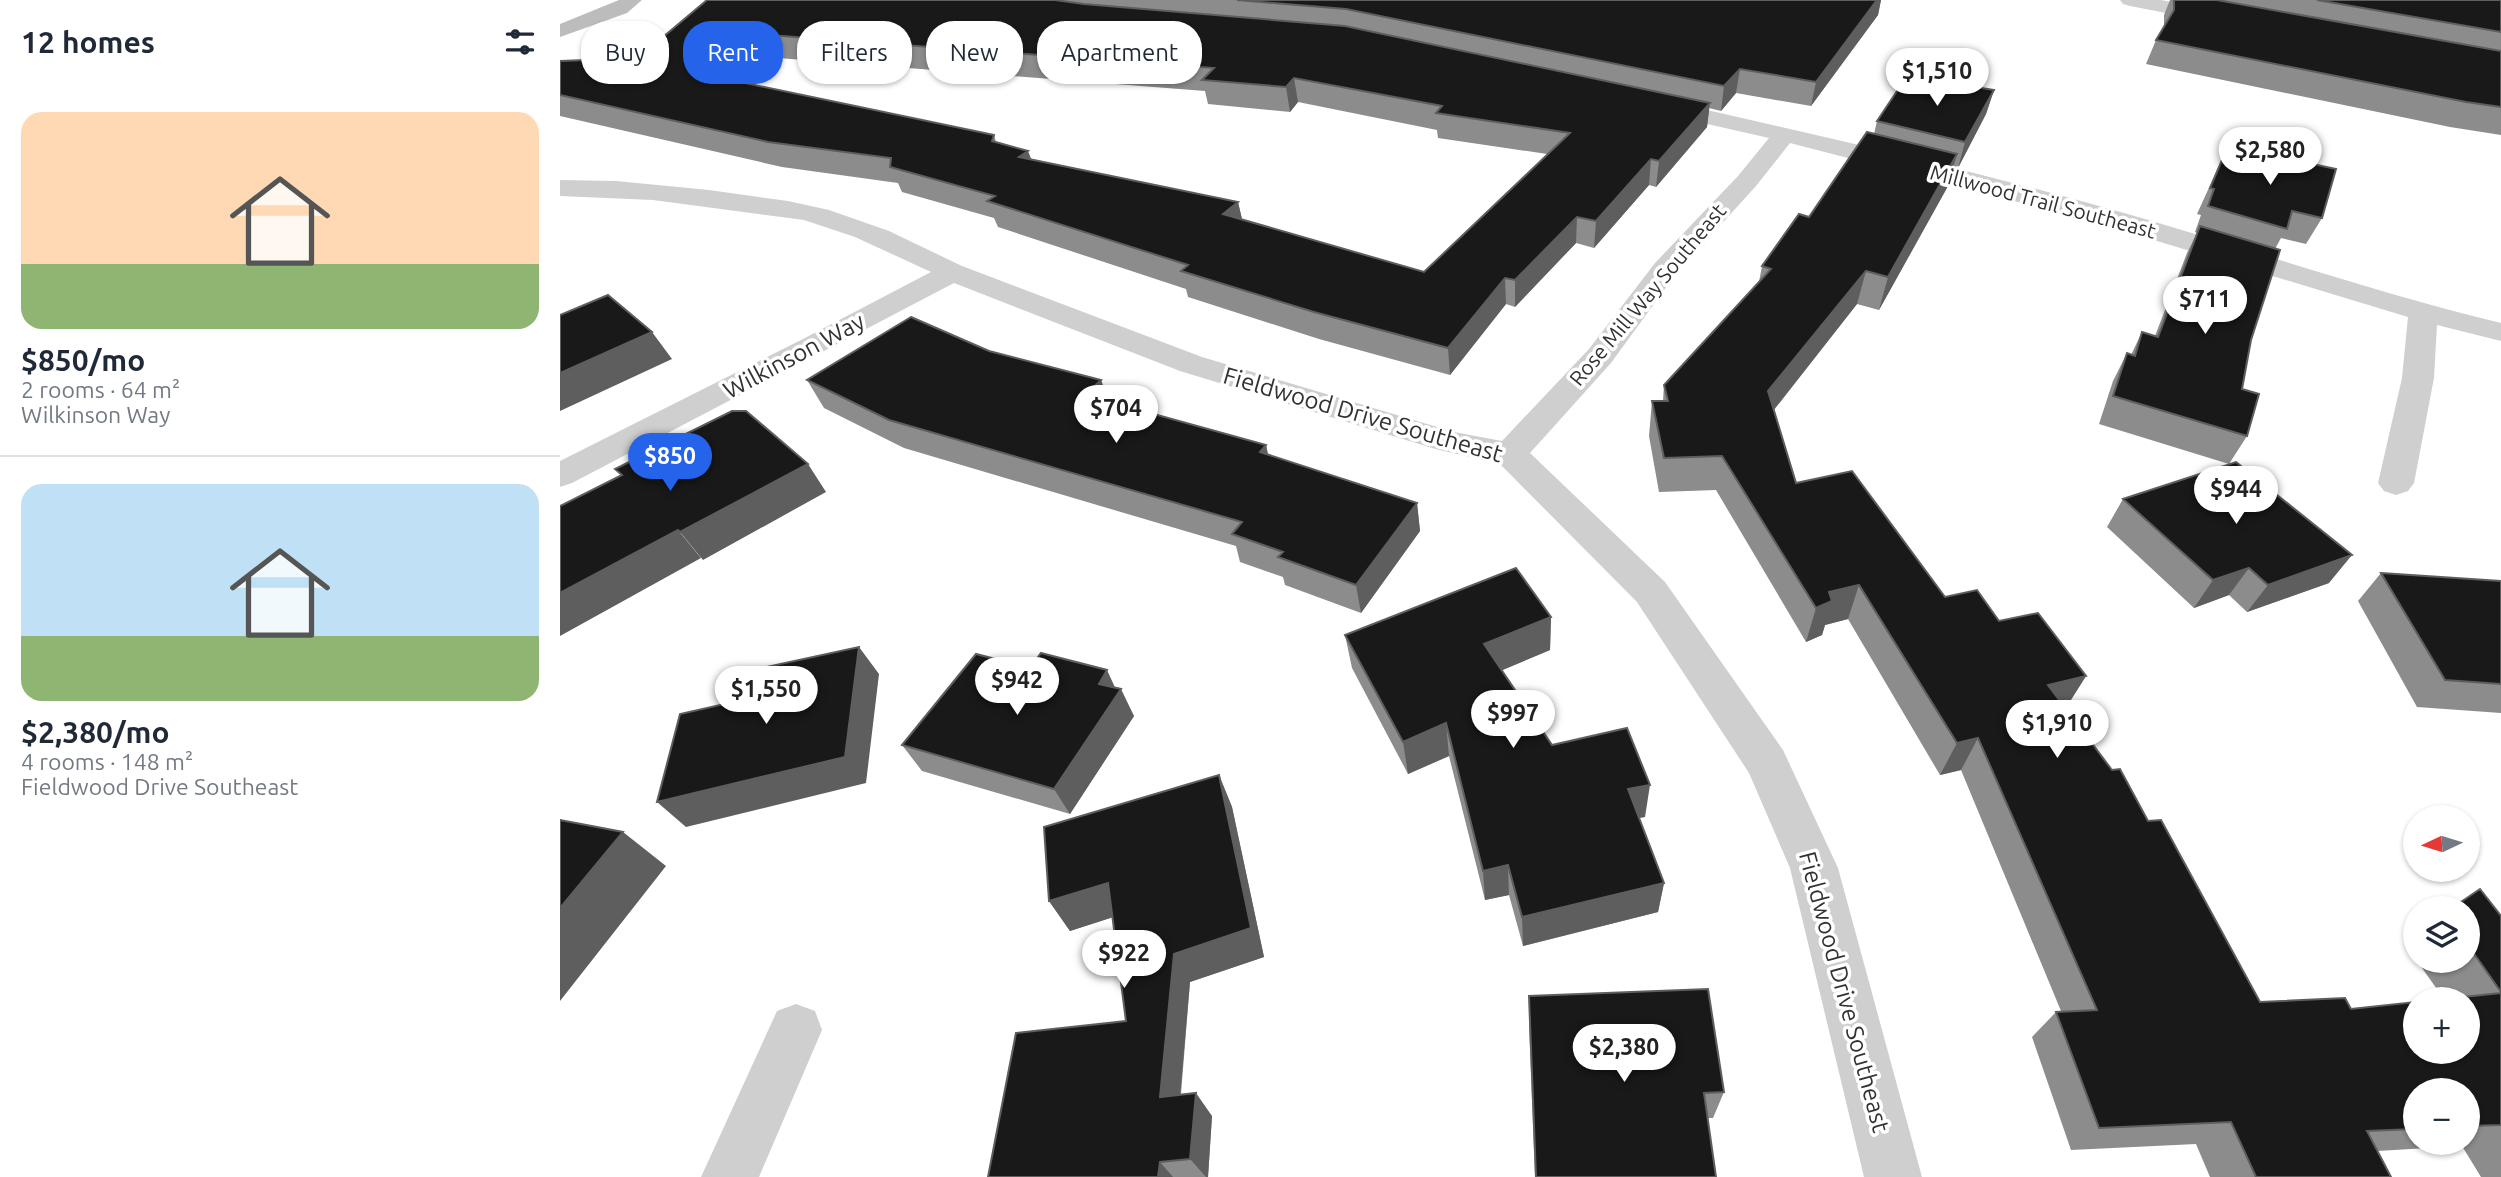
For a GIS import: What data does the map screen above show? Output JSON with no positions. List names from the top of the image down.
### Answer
{
  "streets": {
    "street": [
      "Millwood Trail Southeast",
      "Rose Mill Way Southeast",
      "Wilkinson Way",
      "Fieldwood Drive Southeast"
    ]
  },
  "crossings": [
    ["Millwood Trail Southeast", "Rose Mill Way Southeast"],
    ["Rose Mill Way Southeast", "Fieldwood Drive Southeast"],
    ["Wilkinson Way", "Fieldwood Drive Southeast"]
  ],
  "north": "left",
  "page": {
    "heading": "12 homes",
    "chip": [
      "Buy",
      "Rent",
      "Filters",
      "New",
      "Apartment"
    ],
    "price": [
      "$1,510",
      "$2,580",
      "$711",
      "$704",
      "$850",
      "$944",
      "$942",
      "$1,550",
      "$997",
      "$1,910",
      "$922",
      "$2,380"
    ],
    "list": [
      {
        "name": "$850/mo",
        "note": "2 rooms · 64 m² · Wilkinson Way"
      },
      {
        "name": "$2,380/mo",
        "note": "4 rooms · 148 m² · Fieldwood Drive Southeast"
      }
    ],
    "map_buttons": ["+", "−"]
  }
}
